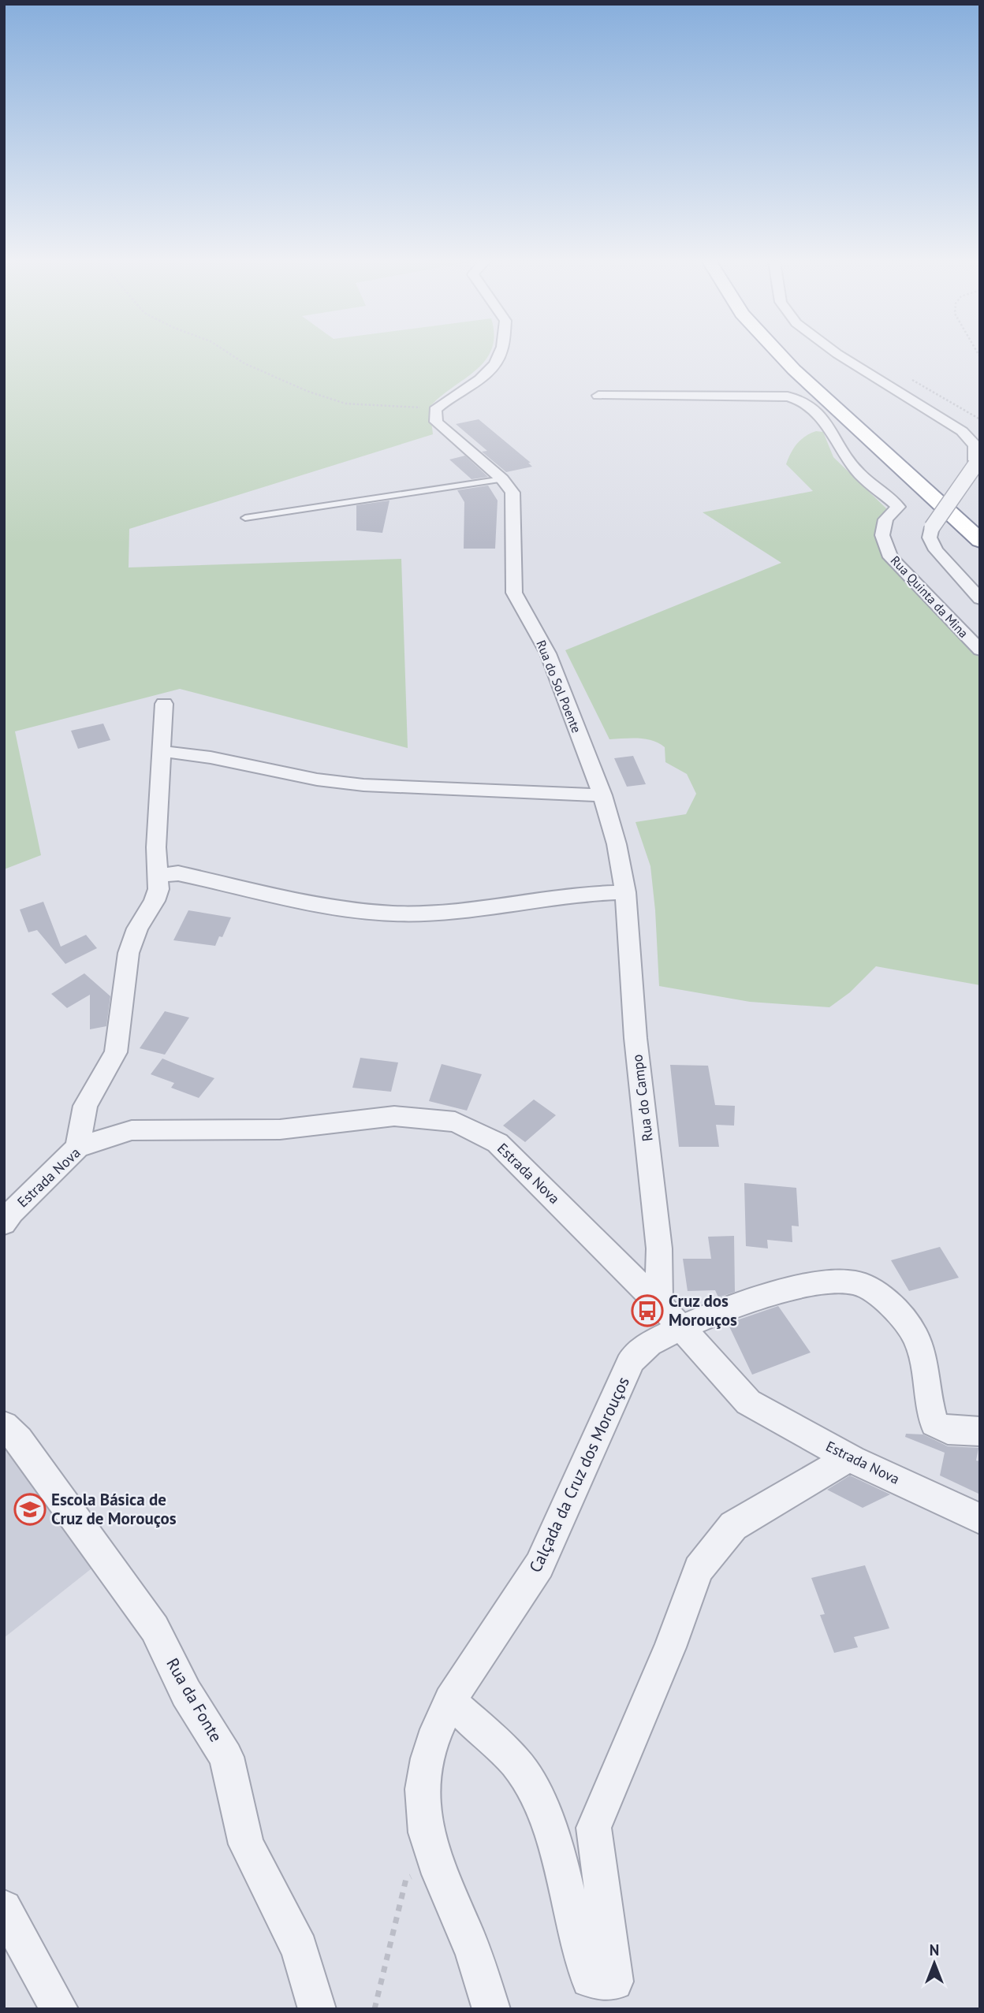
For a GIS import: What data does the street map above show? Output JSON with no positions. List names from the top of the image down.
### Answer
{
  "streets": {
    "street": [
      "Rua Quinta da Mina",
      "Rua do Sol Poente",
      "Rua do Campo",
      "Estrada Nova",
      "Calçada da Cruz dos Morouços",
      "Rua da Fonte"
    ]
  },
  "crossings": [
    ["Rua do Sol Poente", "Rua do Campo"],
    ["Rua do Campo", "Estrada Nova"],
    ["Estrada Nova", "Calçada da Cruz dos Morouços"]
  ],
  "places": {
    "bus stop": ["Cruz dos Morouços"],
    "school or university": ["Escola Básica de Cruz de Morouços"]
  },
  "north": "top"
}
